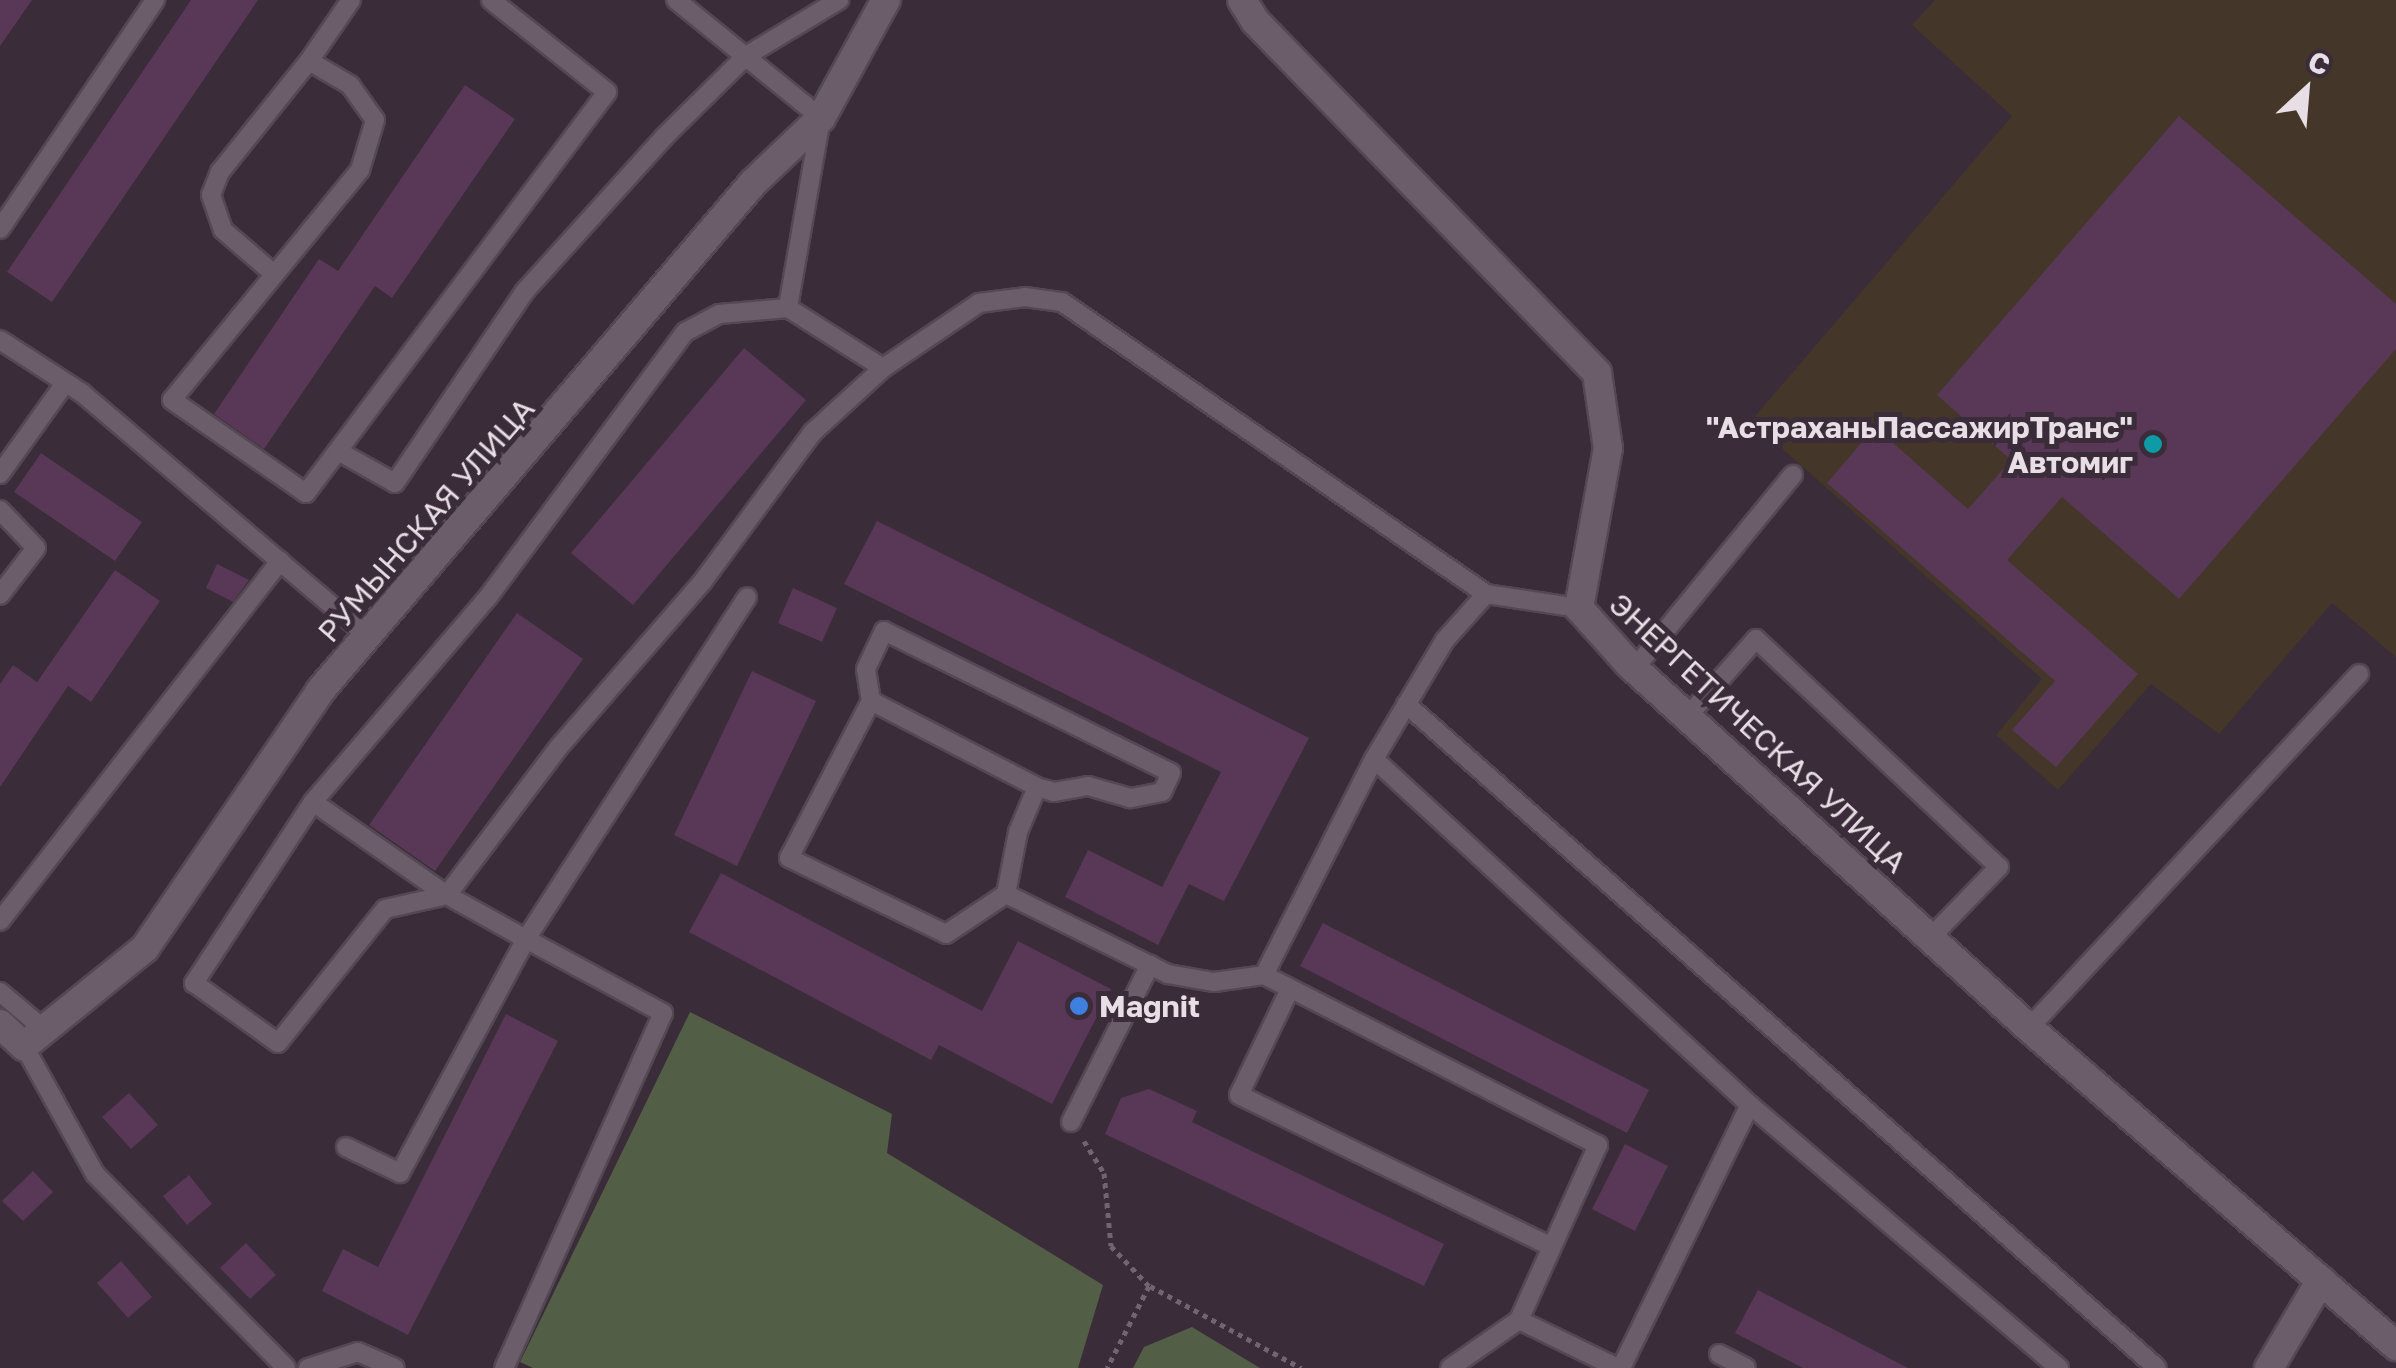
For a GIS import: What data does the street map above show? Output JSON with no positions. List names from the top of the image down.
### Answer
{
  "streets": {
    "street": ["РУМЫНСКАЯ УЛИЦА", "ЭНЕРГЕТИЧЕСКАЯ УЛИЦА"]
  },
  "places": ["\"АстраханьПассажирТранс\" Автомиг", "Magnit"],
  "north": "top right"
}
